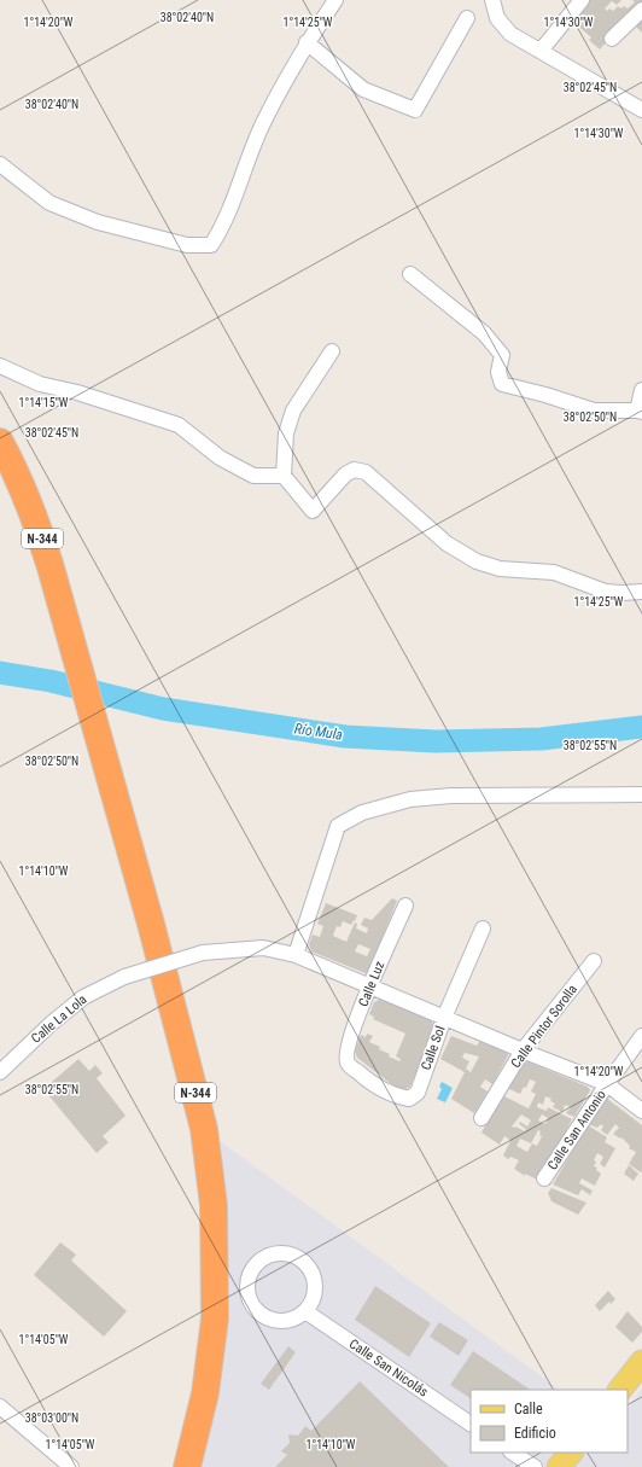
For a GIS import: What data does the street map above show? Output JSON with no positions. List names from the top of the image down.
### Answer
{
  "streets": {
    "highway": ["N-344"],
    "street": [
      "Calle Luz",
      "Calle La Lola",
      "Calle Pintor Sorolla",
      "Calle Sol",
      "Calle San Antonio",
      "Calle San Nicolás"
    ]
  },
  "crossings": [
    ["Calle Luz", "Calle La Lola"],
    ["Calle Luz", "Calle Sol"],
    ["Calle La Lola", "Calle Pintor Sorolla"],
    ["Calle La Lola", "Calle Sol"],
    ["Calle La Lola", "Calle San Antonio"]
  ],
  "water": ["Río Mula"],
  "legend": ["Calle", "Edificio"],
  "coordinates": [
    "38°02'40\"N",
    "1°14'20\"W",
    "1°14'25\"W",
    "1°14'30\"W",
    "38°02'45\"N",
    "1°14'15\"W",
    "38°02'50\"N",
    "38°02'55\"N",
    "1°14'10\"W",
    "1°14'05\"W",
    "38°03'00\"N"
  ]
}
